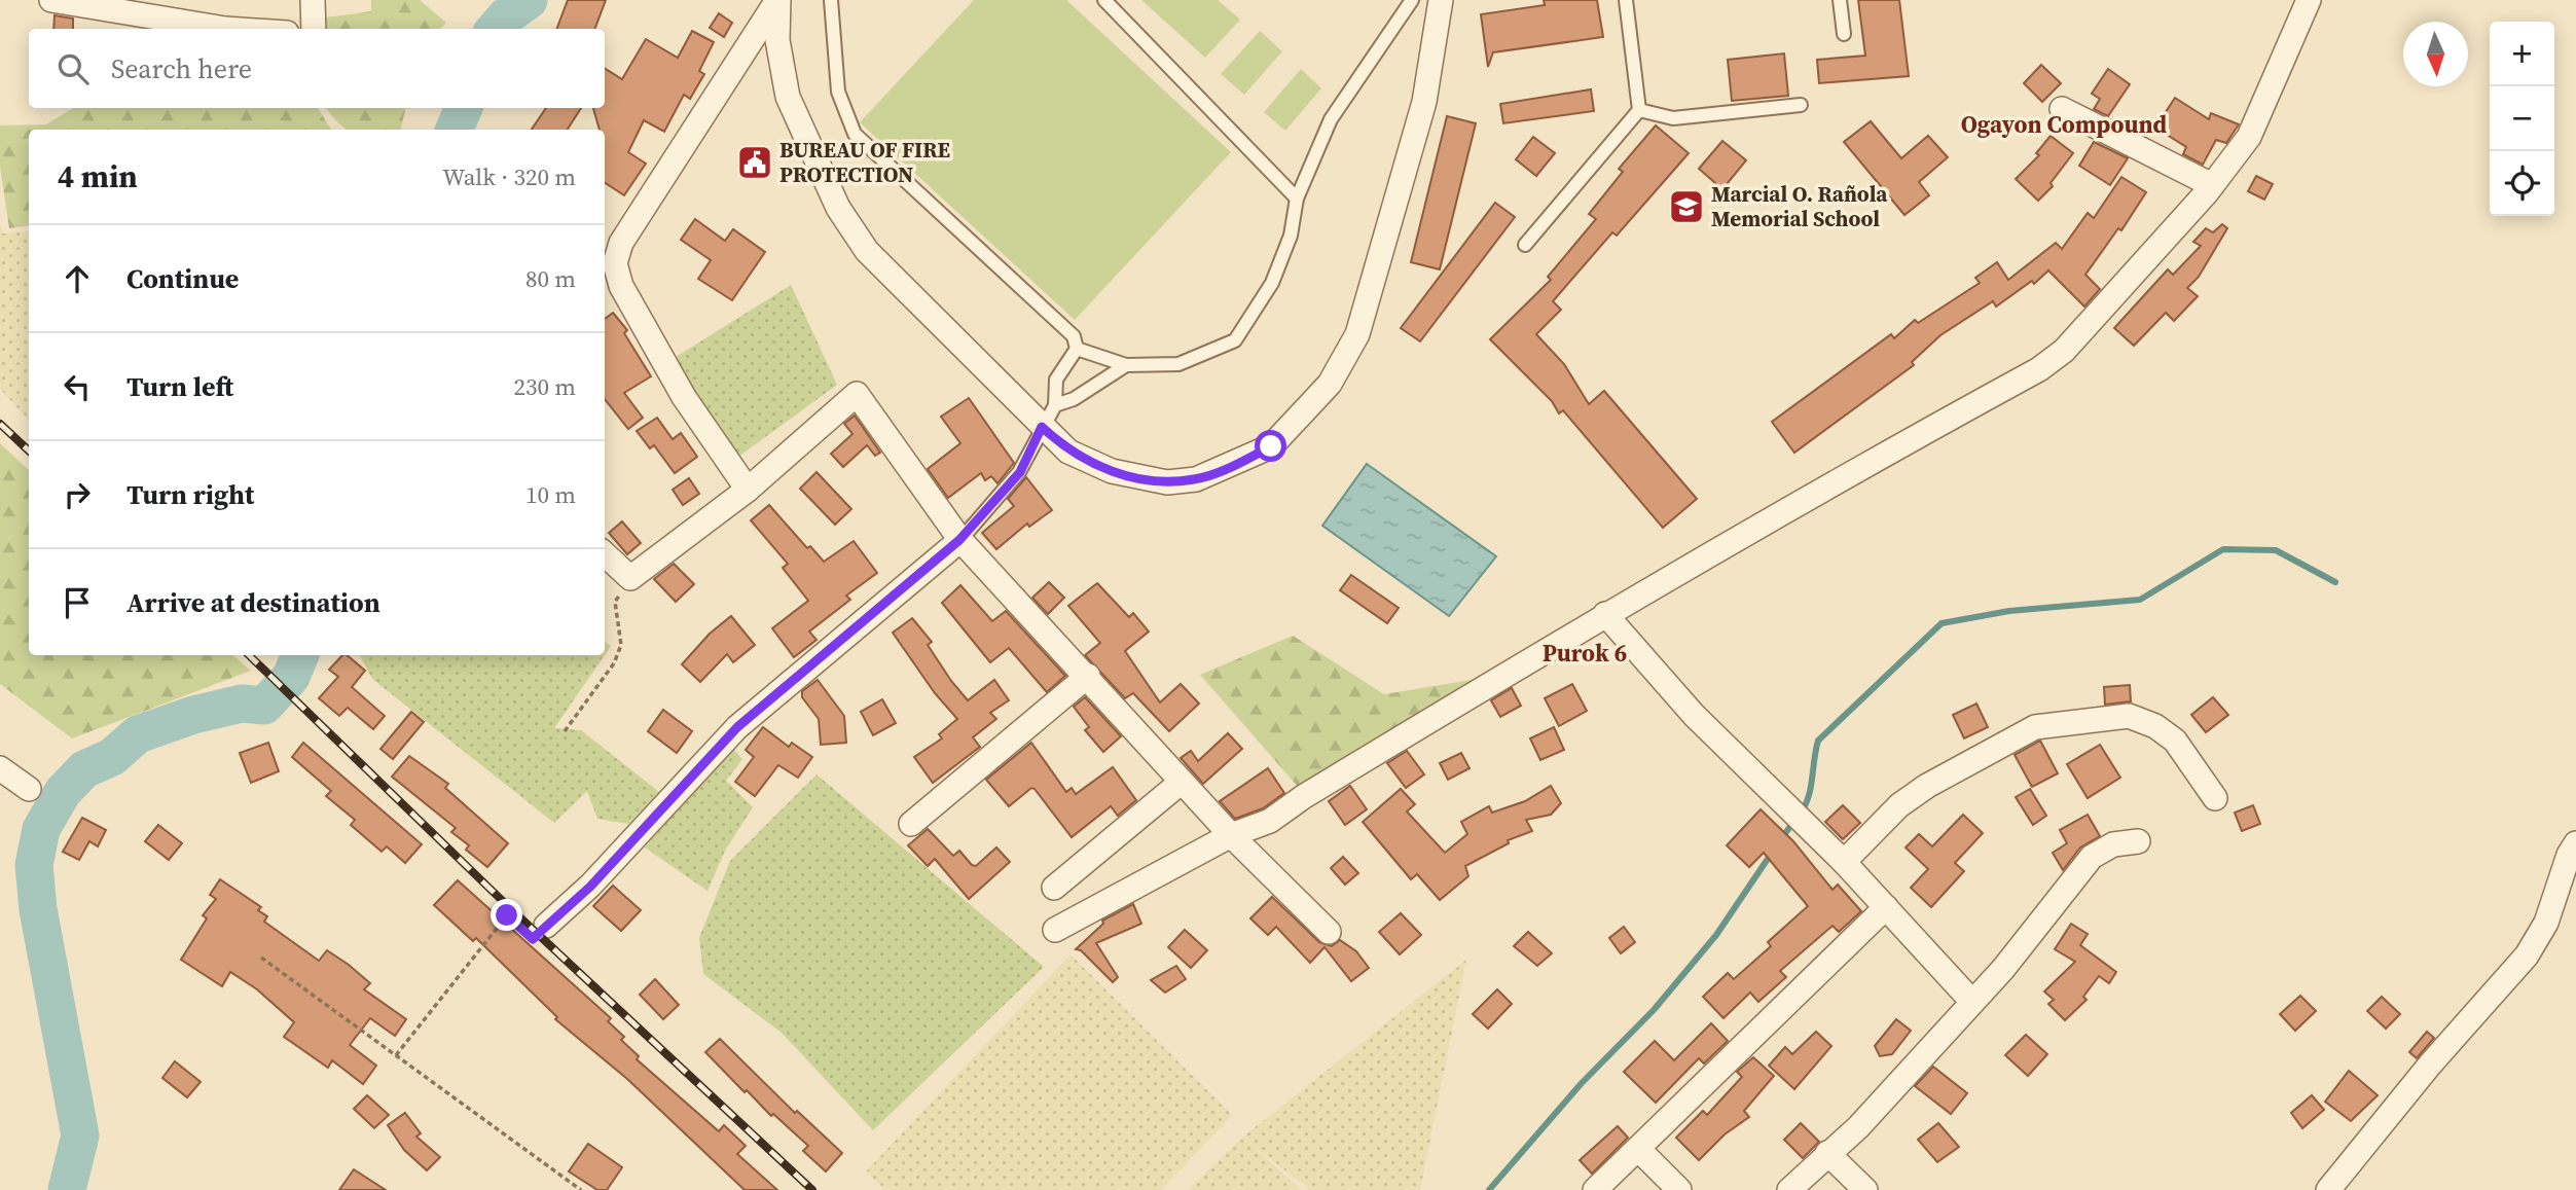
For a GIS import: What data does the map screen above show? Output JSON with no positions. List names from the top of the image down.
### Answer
{
  "districts": ["Ogayon Compound", "Purok 6"],
  "places": {
    "public building": ["BUREAU OF FIRE PROTECTION"],
    "school or university": ["Marcial O. Rañola Memorial School"]
  },
  "north": "bottom",
  "page": {
    "map_buttons": ["+", "−"],
    "search": "Search here",
    "heading": ["4 min", "Walk · 320 m"],
    "list": [
      ["Continue", "80 m"],
      ["Turn left", "230 m"],
      ["Turn right", "10 m"],
      "Arrive at destination"
    ]
  }
}
